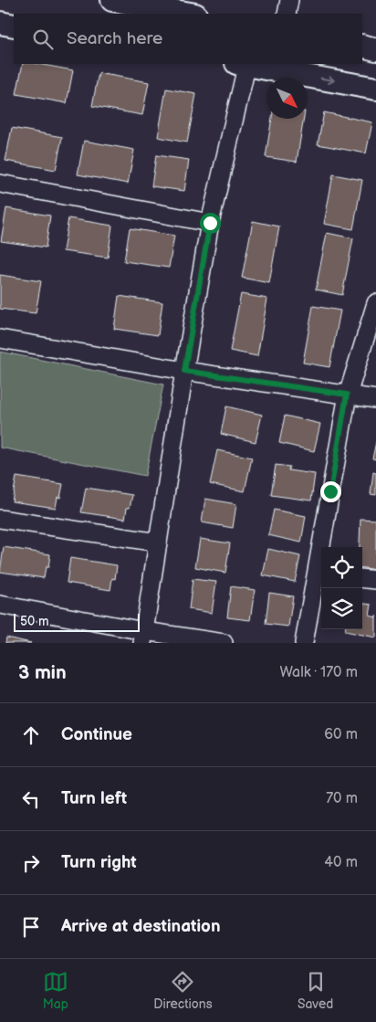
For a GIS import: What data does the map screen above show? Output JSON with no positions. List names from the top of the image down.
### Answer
{
  "scale_bar": "50 m",
  "north": "bottom right",
  "page": {
    "search": "Search here",
    "scale": "50 m",
    "heading": ["3 min", "Walk · 170 m"],
    "list": [
      ["Continue", "60 m"],
      ["Turn left", "70 m"],
      ["Turn right", "40 m"],
      "Arrive at destination"
    ],
    "nav": ["Map", "Directions", "Saved"]
  }
}
